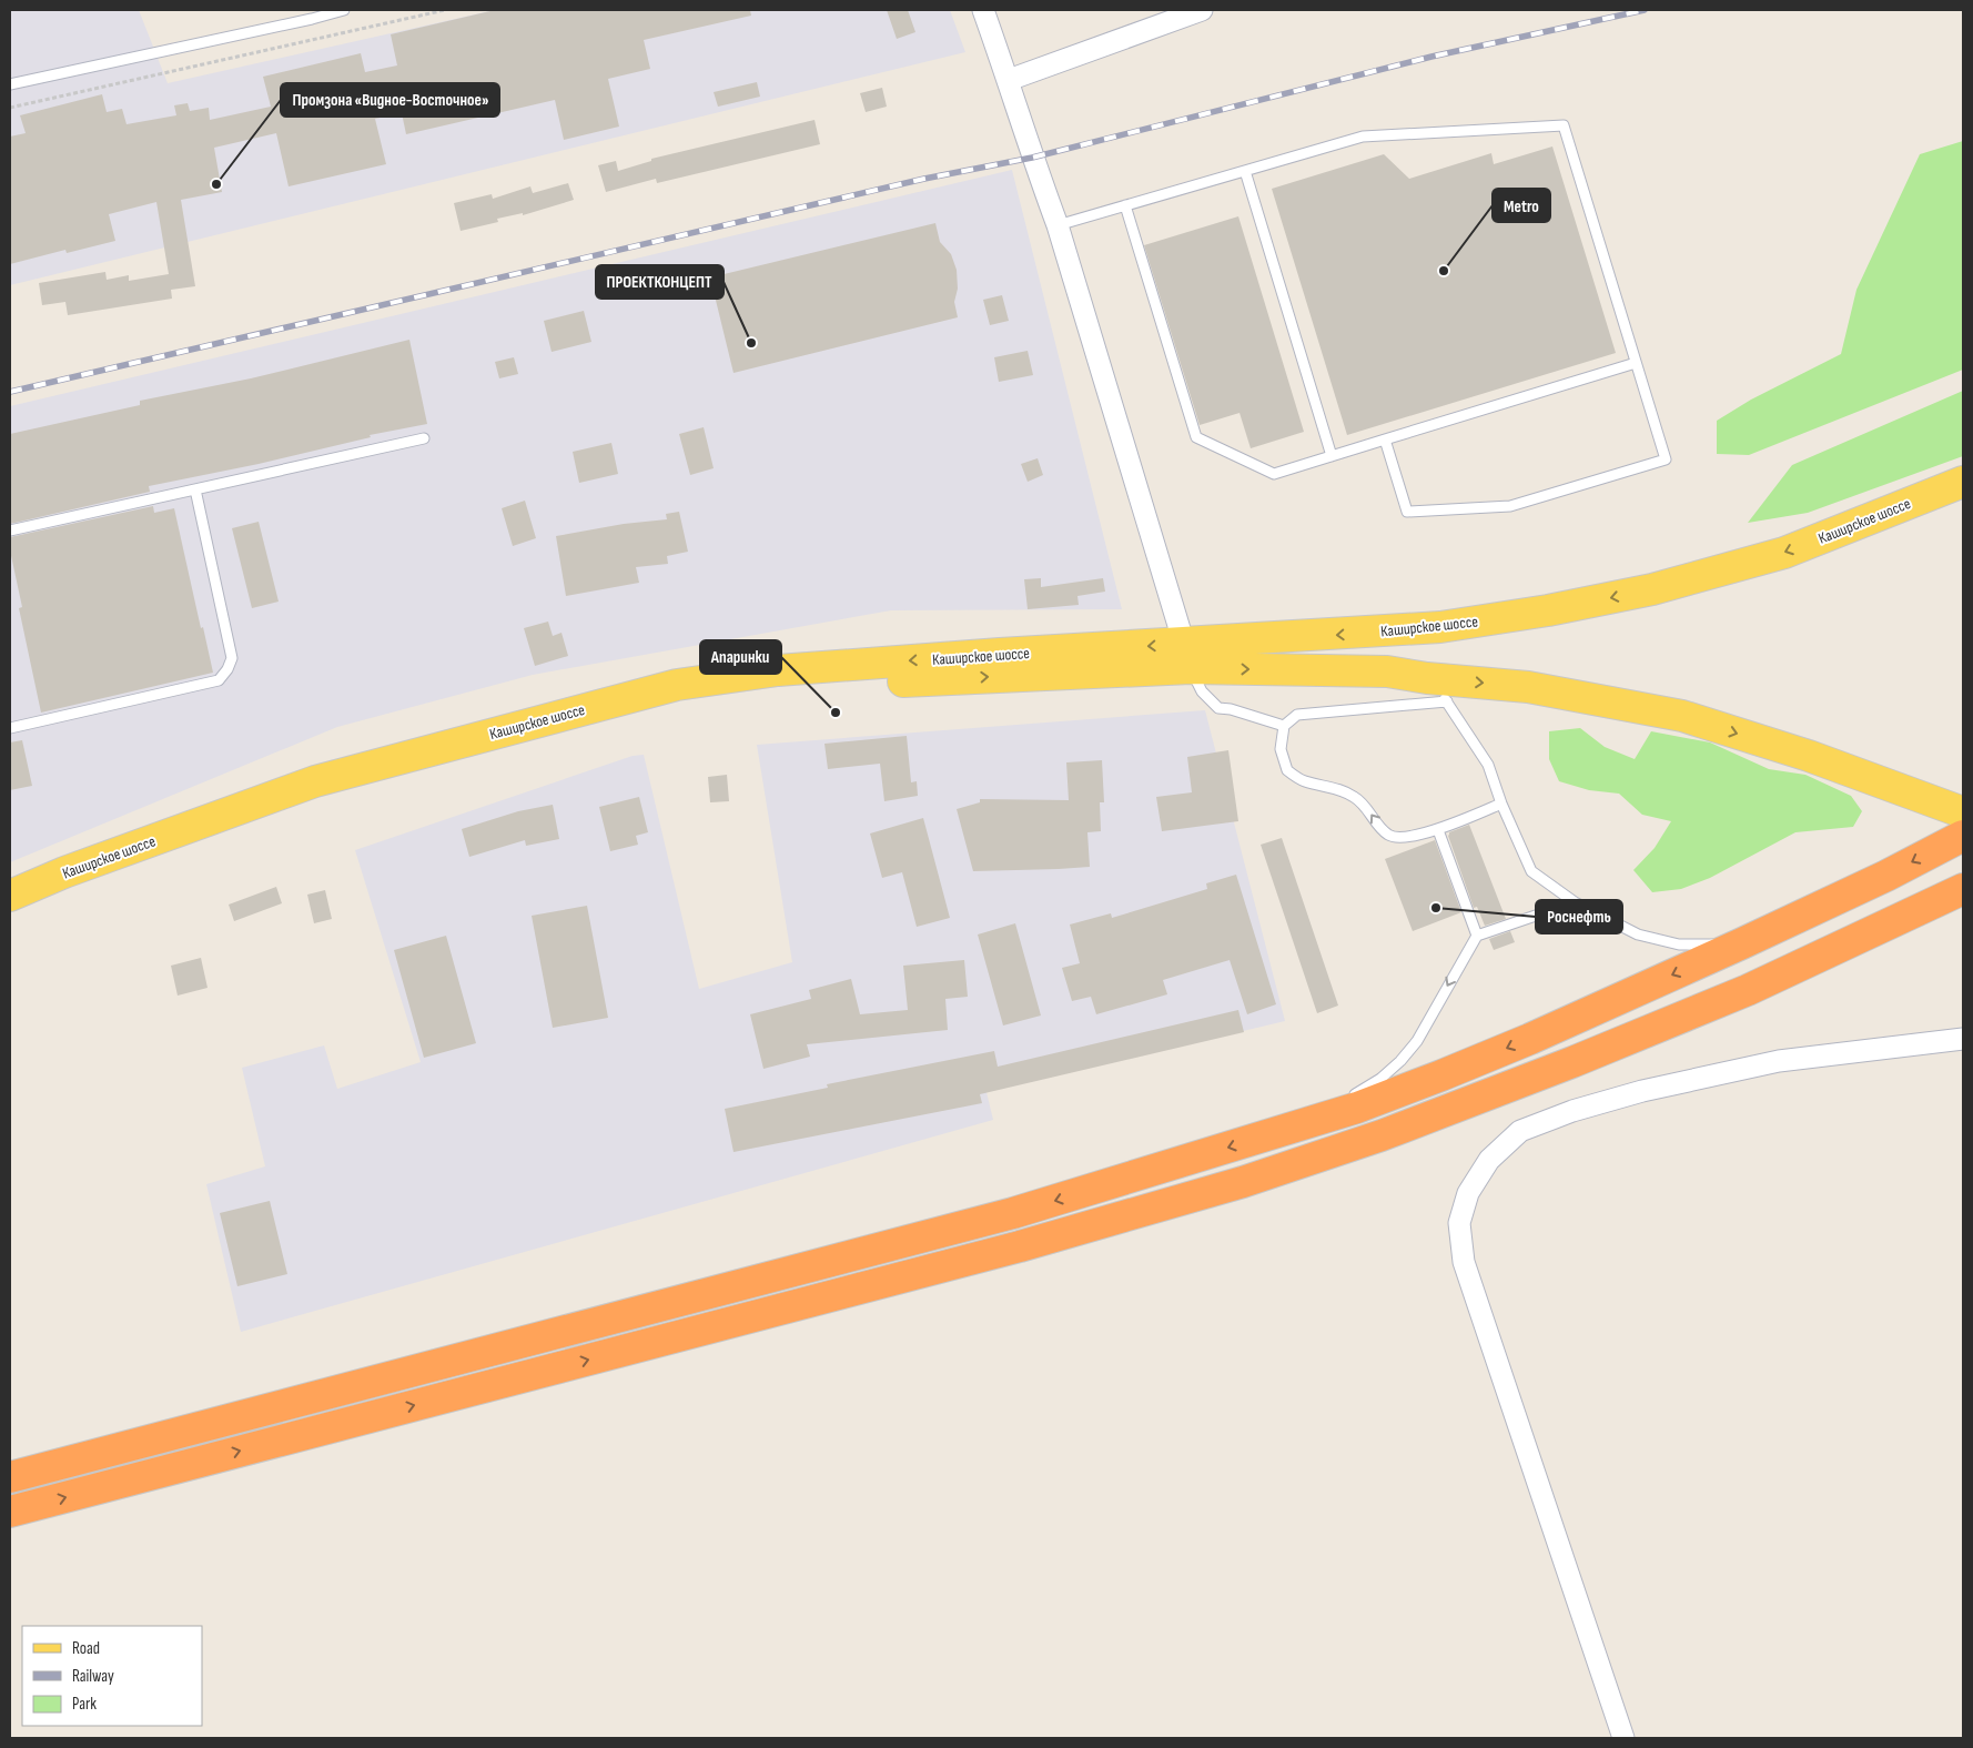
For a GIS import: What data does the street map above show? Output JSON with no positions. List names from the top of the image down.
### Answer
{
  "streets": {
    "main road": ["Каширское шоссе"]
  },
  "places": [
    "Промзона «Видное-Восточное»",
    "Metro",
    "ПРОЕКТКОНЦЕПТ",
    "Апаринки",
    "Роснефть"
  ],
  "legend": ["Road", "Railway", "Park"]
}
